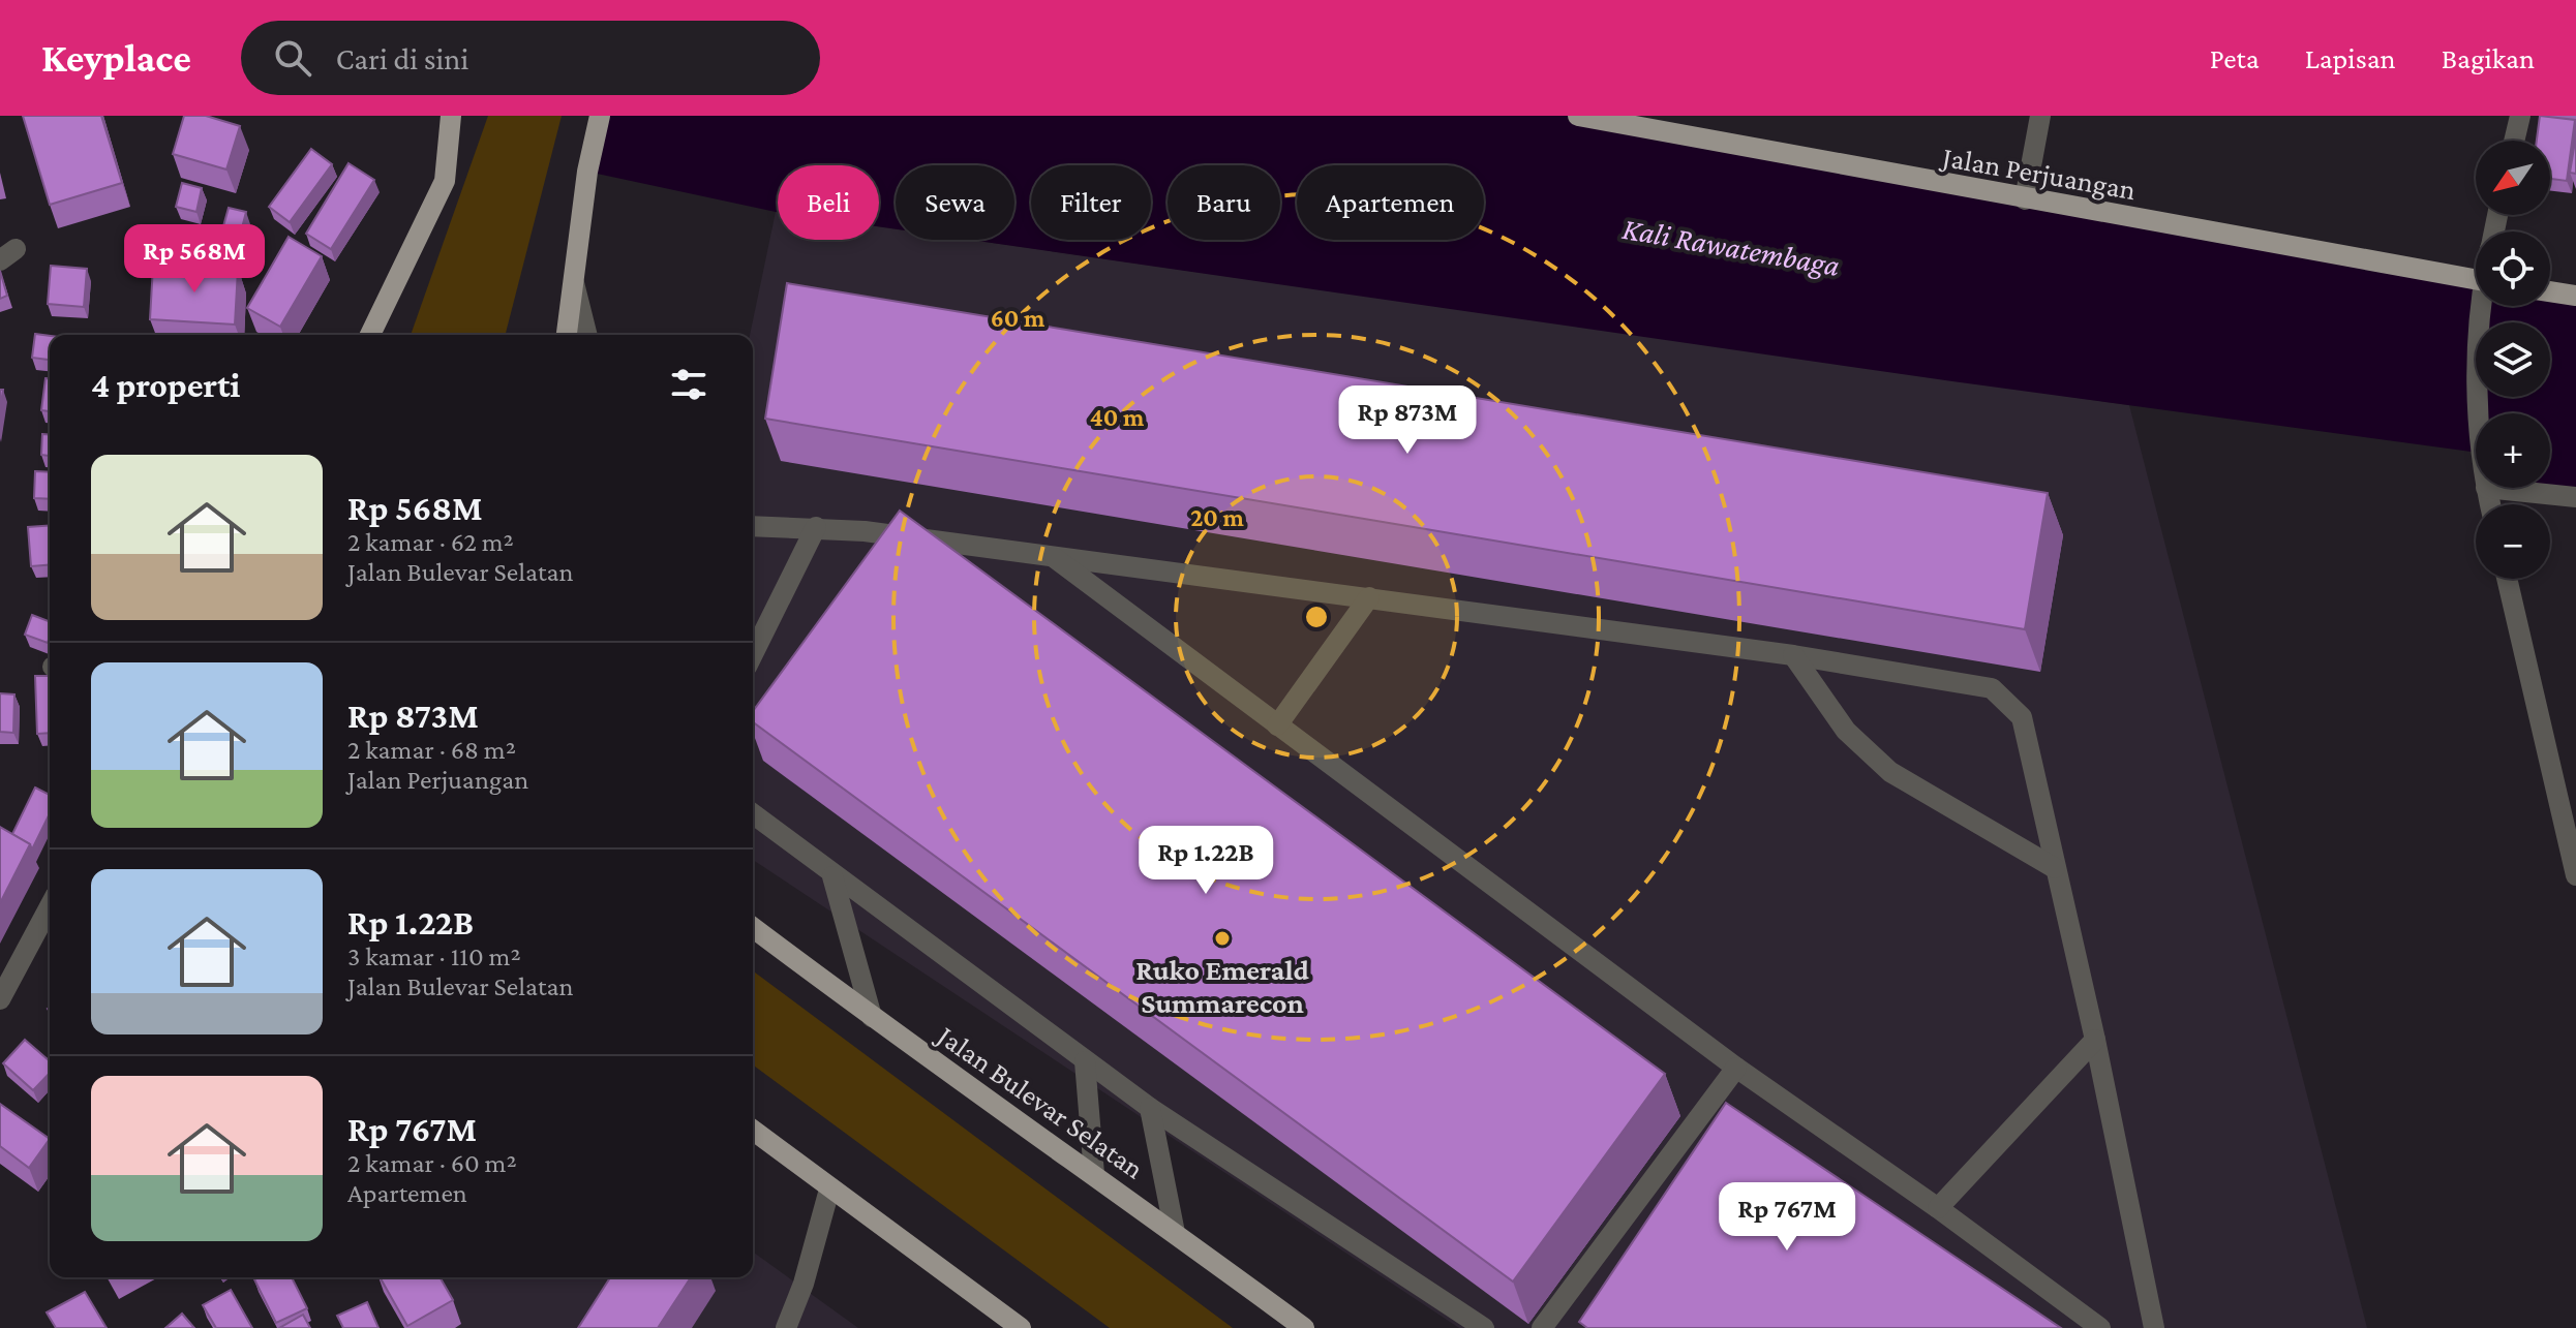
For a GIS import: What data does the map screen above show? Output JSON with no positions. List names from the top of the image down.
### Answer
{
  "streets": {
    "main road": ["Jalan Perjuangan", "Jalan Bulevar Selatan"]
  },
  "water": ["Kali Rawatembaga"],
  "places": ["Ruko Emerald Summarecon"],
  "north": "bottom left",
  "page": {
    "header": "Keyplace",
    "search": "Cari di sini",
    "nav": ["Peta", "Lapisan", "Bagikan"],
    "map_buttons": ["+", "−"],
    "chip": [
      "Beli",
      "Sewa",
      "Filter",
      "Baru",
      "Apartemen"
    ],
    "price": [
      "Rp 568M",
      "Rp 873M",
      "Rp 1.22B",
      "Rp 767M"
    ],
    "heading": "4 properti",
    "list": [
      {
        "name": "Rp 568M",
        "note": "2 kamar · 62 m² · Jalan Bulevar Selatan"
      },
      {
        "name": "Rp 873M",
        "note": "2 kamar · 68 m² · Jalan Perjuangan"
      },
      {
        "name": "Rp 1.22B",
        "note": "3 kamar · 110 m² · Jalan Bulevar Selatan"
      },
      {
        "name": "Rp 767M",
        "note": "2 kamar · 60 m² · Apartemen"
      }
    ]
  },
  "rings": ["60 m", "40 m", "20 m"]
}
